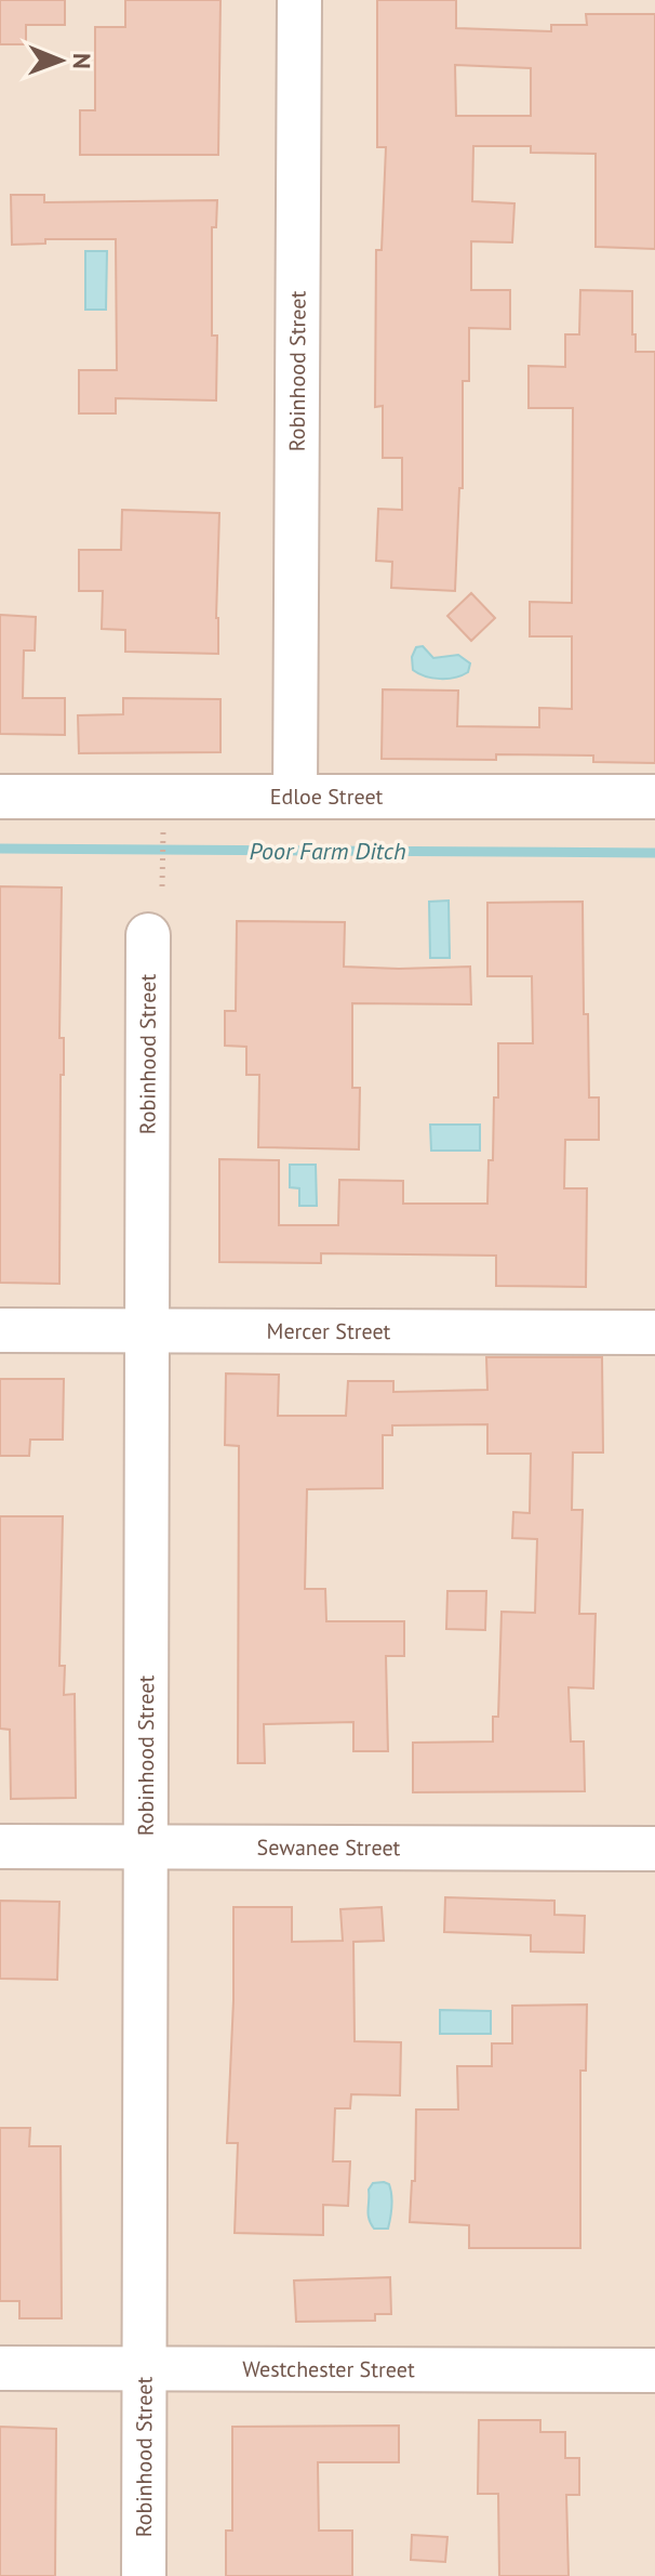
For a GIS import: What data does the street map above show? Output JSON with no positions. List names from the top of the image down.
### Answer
{
  "streets": {
    "street": [
      "Robinhood Street",
      "Edloe Street",
      "Mercer Street",
      "Sewanee Street",
      "Westchester Street"
    ]
  },
  "crossings": [
    ["Robinhood Street", "Edloe Street"],
    ["Robinhood Street", "Mercer Street"],
    ["Robinhood Street", "Sewanee Street"],
    ["Robinhood Street", "Westchester Street"]
  ],
  "water": ["Poor Farm Ditch"],
  "north": "right"
}
